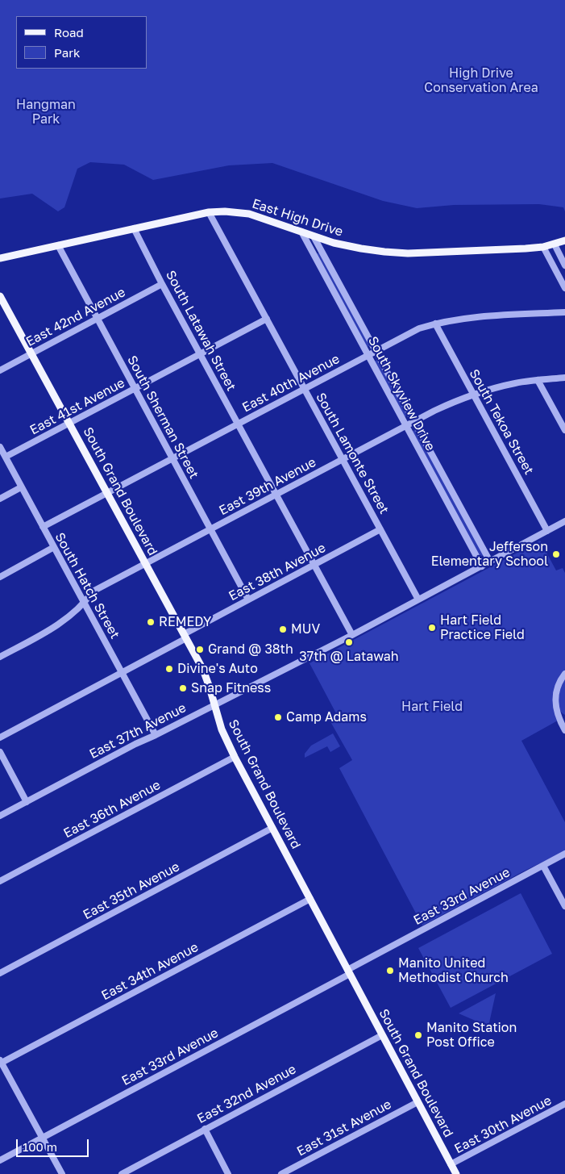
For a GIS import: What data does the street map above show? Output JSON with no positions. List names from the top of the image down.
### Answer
{
  "streets": {
    "main road": ["East High Drive", "South Grand Boulevard"],
    "street": [
      "East 42nd Avenue",
      "South Latawah Street",
      "East 40th Avenue",
      "South Skyview Drive",
      "East 41st Avenue",
      "South Sherman Street",
      "South Tekoa Street",
      "South Lamonte Street",
      "East 39th Avenue",
      "East 38th Avenue",
      "South Hatch Street",
      "East 37th Avenue",
      "East 36th Avenue",
      "East 35th Avenue",
      "East 33rd Avenue",
      "East 34th Avenue",
      "East 32nd Avenue",
      "East 30th Avenue",
      "East 31st Avenue"
    ]
  },
  "crossings": [
    ["East High Drive", "South Latawah Street"],
    ["East High Drive", "South Skyview Drive"],
    ["East High Drive", "South Sherman Street"],
    ["East High Drive", "South Lamonte Street"],
    ["East 42nd Avenue", "South Latawah Street"],
    ["East 42nd Avenue", "South Sherman Street"],
    ["East 42nd Avenue", "South Grand Boulevard"],
    ["South Latawah Street", "East 40th Avenue"],
    ["South Latawah Street", "East 41st Avenue"],
    ["South Latawah Street", "East 39th Avenue"],
    ["South Latawah Street", "East 38th Avenue"],
    ["South Latawah Street", "East 37th Avenue"],
    ["East 40th Avenue", "South Skyview Drive"],
    ["East 40th Avenue", "South Sherman Street"],
    ["East 40th Avenue", "South Tekoa Street"],
    ["East 40th Avenue", "South Lamonte Street"],
    ["East 40th Avenue", "South Grand Boulevard"],
    ["East 40th Avenue", "South Hatch Street"],
    ["South Skyview Drive", "East 39th Avenue"],
    ["South Skyview Drive", "East 37th Avenue"],
    ["East 41st Avenue", "South Sherman Street"],
    ["East 41st Avenue", "South Lamonte Street"],
    ["East 41st Avenue", "South Grand Boulevard"],
    ["East 41st Avenue", "South Hatch Street"],
    ["South Sherman Street", "East 39th Avenue"],
    ["South Sherman Street", "East 38th Avenue"],
    ["South Tekoa Street", "East 39th Avenue"],
    ["South Tekoa Street", "East 37th Avenue"],
    ["South Lamonte Street", "East 39th Avenue"],
    ["South Lamonte Street", "East 38th Avenue"],
    ["South Lamonte Street", "East 37th Avenue"],
    ["East 39th Avenue", "South Grand Boulevard"],
    ["East 39th Avenue", "South Hatch Street"],
    ["South Grand Boulevard", "East 38th Avenue"],
    ["South Grand Boulevard", "East 37th Avenue"],
    ["South Grand Boulevard", "East 36th Avenue"],
    ["South Grand Boulevard", "East 35th Avenue"],
    ["South Grand Boulevard", "East 33rd Avenue"],
    ["South Grand Boulevard", "East 34th Avenue"],
    ["South Grand Boulevard", "East 32nd Avenue"],
    ["South Grand Boulevard", "East 30th Avenue"],
    ["South Grand Boulevard", "East 31st Avenue"],
    ["East 38th Avenue", "South Hatch Street"],
    ["South Hatch Street", "East 37th Avenue"]
  ],
  "parks": ["High Drive Conservation Area", "Hangman Park", "Hart Field"],
  "places": [
    "Jefferson Elementary School",
    "REMEDY",
    "Hart Field Practice Field",
    "MUV",
    "37th @ Latawah",
    "Grand @ 38th",
    "Divine's Auto",
    "Snap Fitness",
    "Camp Adams",
    "Manito United Methodist Church",
    "Manito Station Post Office"
  ],
  "legend": ["Road", "Park"],
  "scale_bar": "100 m"
}
